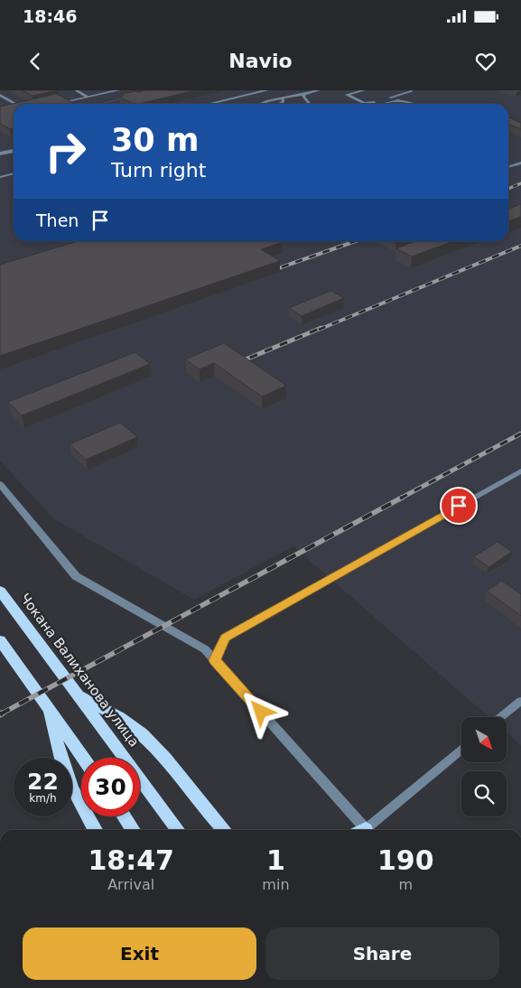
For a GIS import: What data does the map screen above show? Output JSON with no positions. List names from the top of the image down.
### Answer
{
  "streets": {
    "main road": ["Чокана Валиханова улица"]
  },
  "north": "bottom right",
  "page": {
    "status": "18:46",
    "header": "Navio",
    "turn": ["30 m", "Turn right"],
    "then": "Then",
    "speed": "22 km/h",
    "limit": "30",
    "eta": [
      "18:47",
      "Arrival",
      "1",
      "min",
      "190",
      "m"
    ],
    "buttons": ["Exit", "Share"]
  }
}
